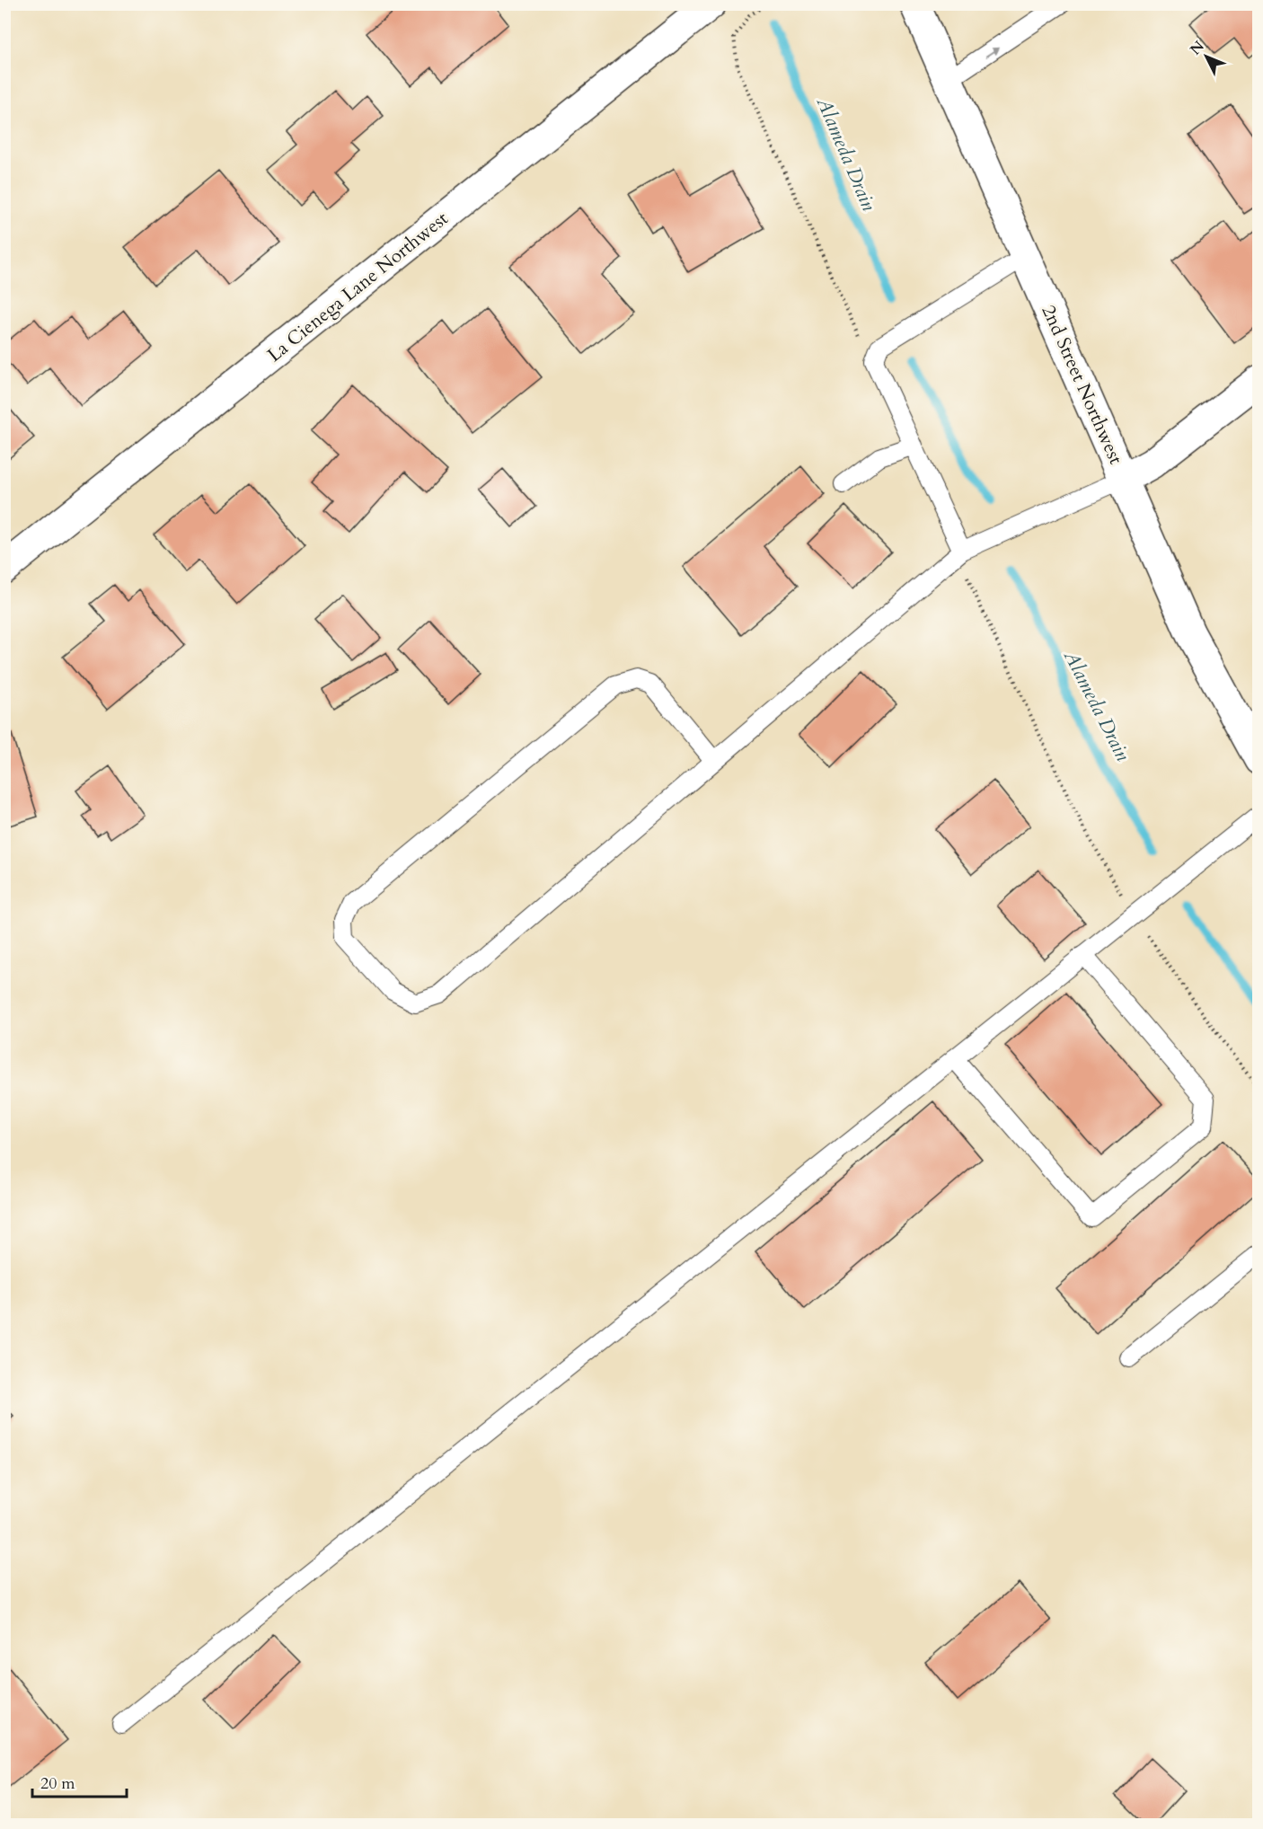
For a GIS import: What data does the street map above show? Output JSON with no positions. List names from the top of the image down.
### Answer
{
  "streets": {
    "street": ["La Cienega Lane Northwest", "2nd Street Northwest"]
  },
  "water": ["Alameda Drain"],
  "scale_bar": "20 m",
  "north": "top left"
}
